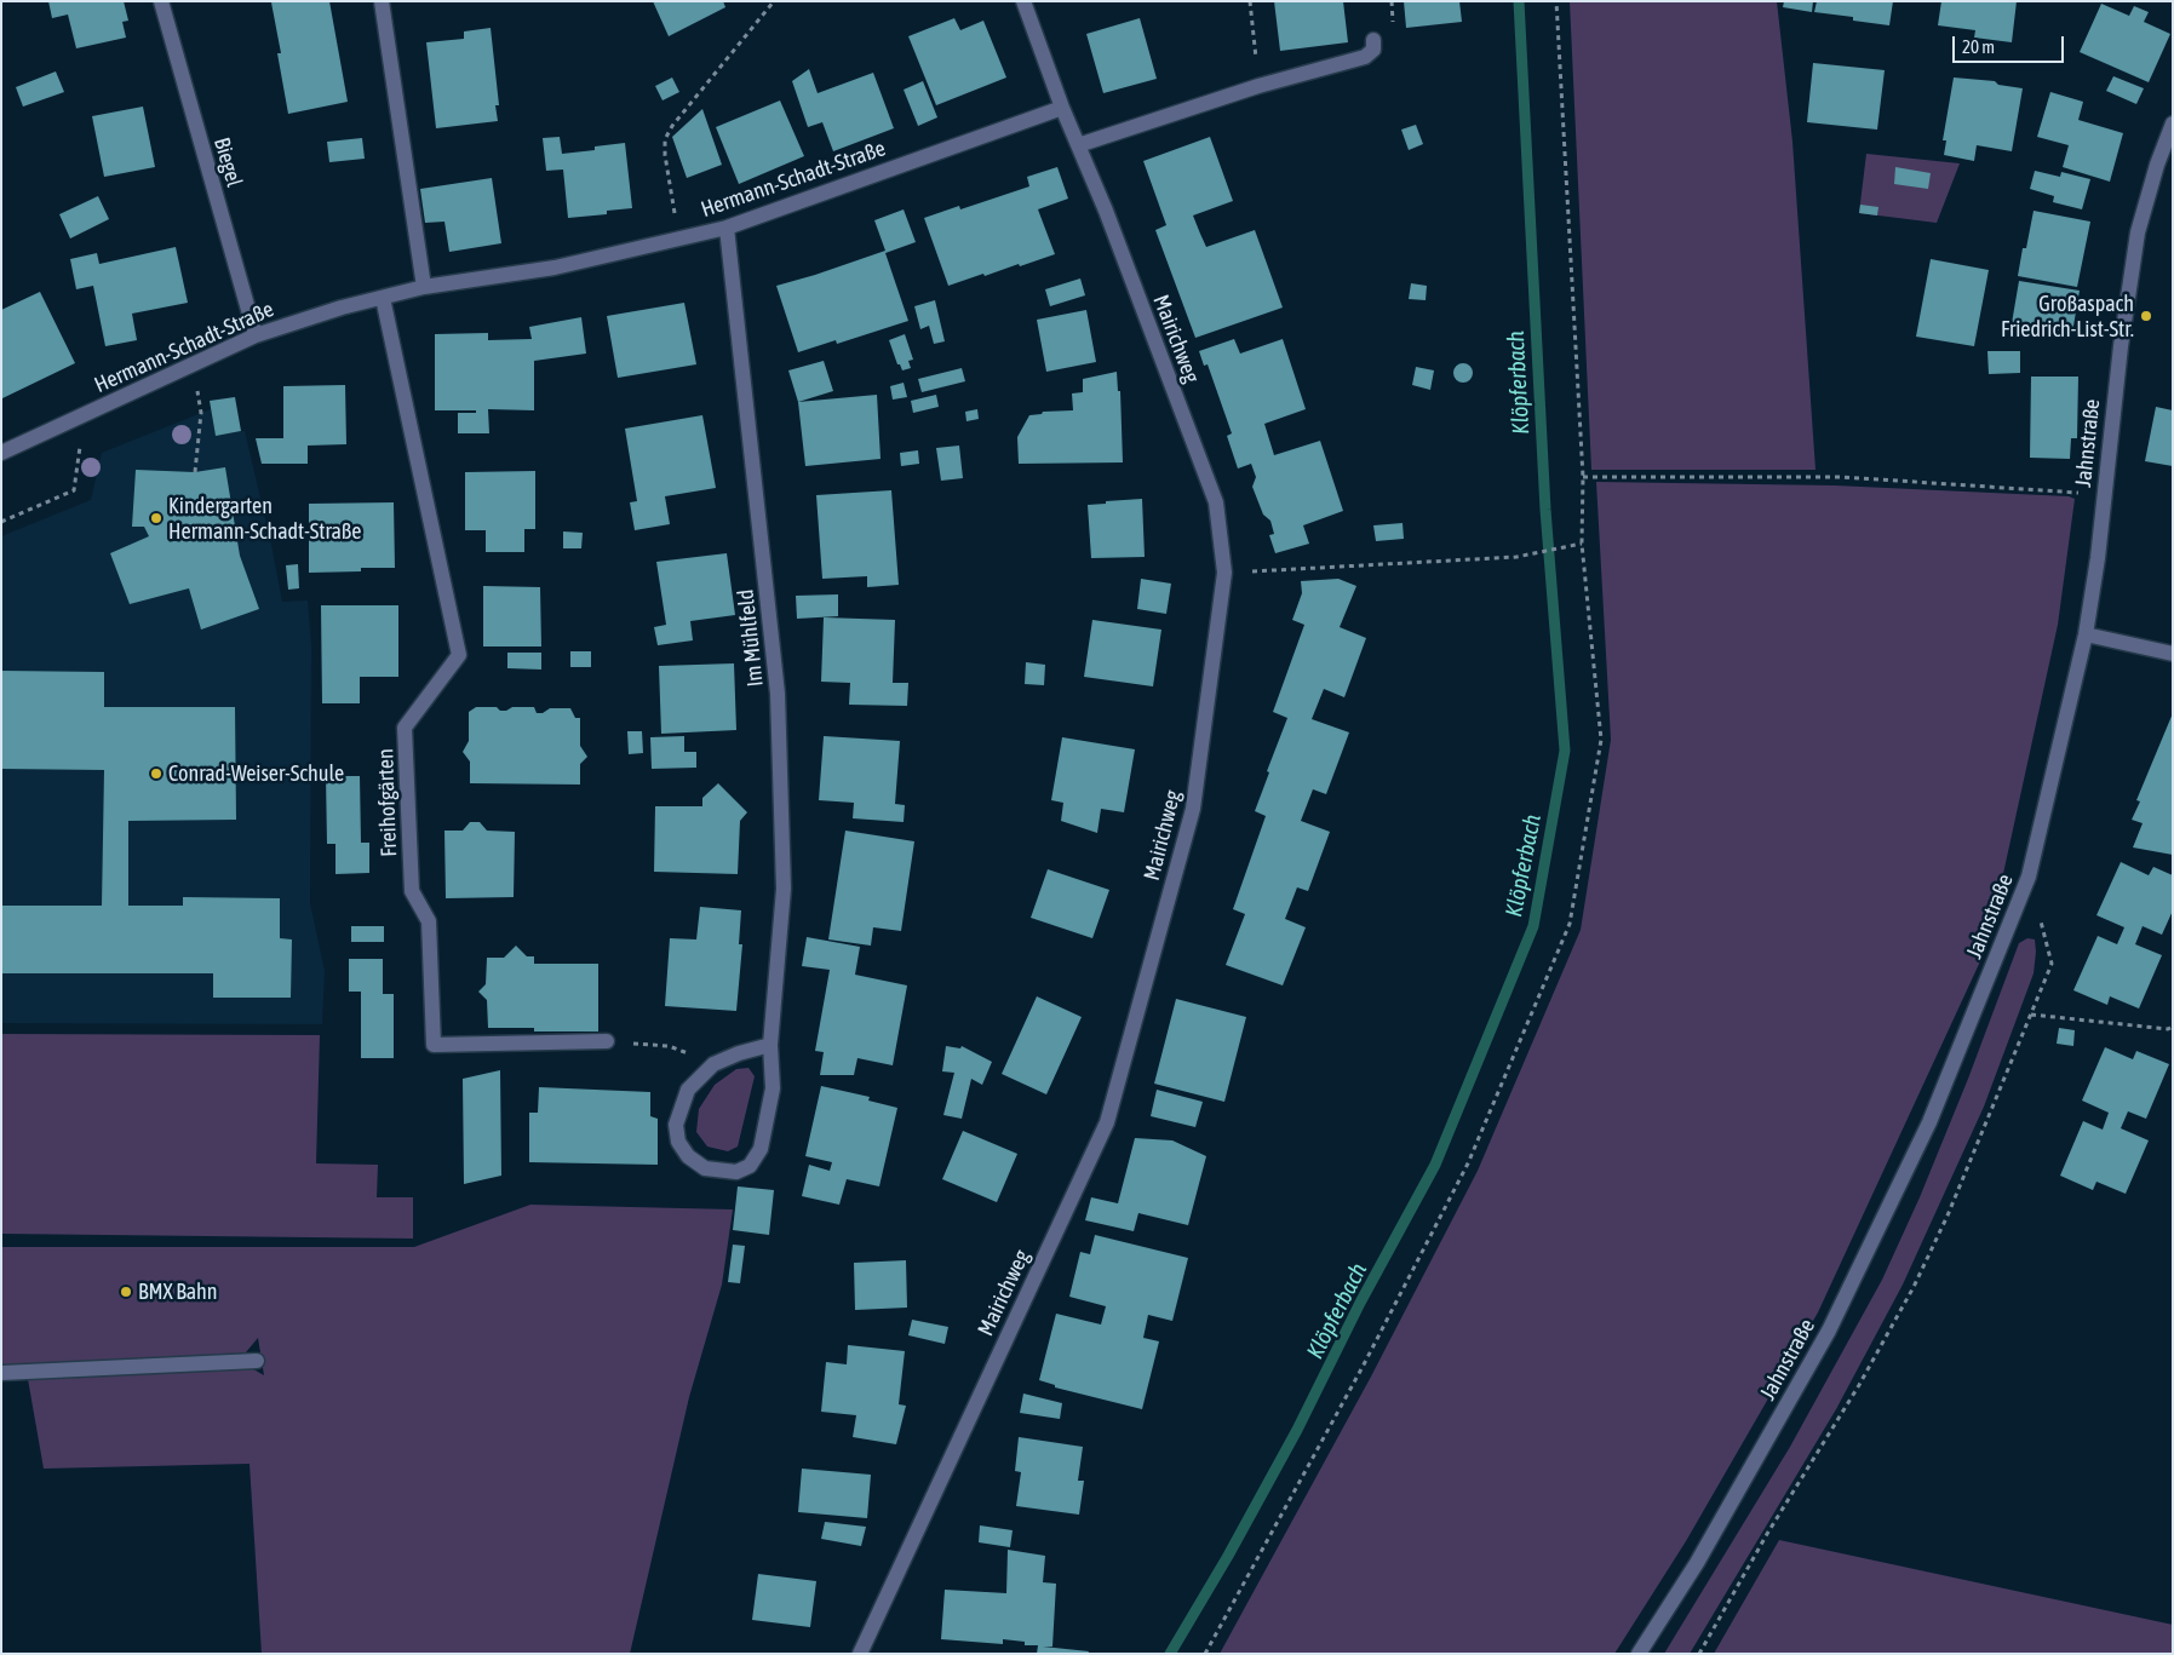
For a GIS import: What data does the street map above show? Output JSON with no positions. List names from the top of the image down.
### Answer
{
  "streets": {
    "street": [
      "Biegel",
      "Hermann-Schadt-Straße",
      "Mairichweg",
      "Jahnstraße",
      "Im Mühlfeld",
      "Freihofgärten"
    ]
  },
  "crossings": [
    ["Biegel", "Hermann-Schadt-Straße"],
    ["Hermann-Schadt-Straße", "Mairichweg"],
    ["Hermann-Schadt-Straße", "Im Mühlfeld"],
    ["Hermann-Schadt-Straße", "Freihofgärten"]
  ],
  "water": ["Klöpferbach"],
  "places": [
    "Großaspach Friedrich-List-Str.",
    "Kindergarten Hermann-Schadt-Straße",
    "Conrad-Weiser-Schule",
    "BMX Bahn"
  ],
  "scale_bar": "20 m"
}
